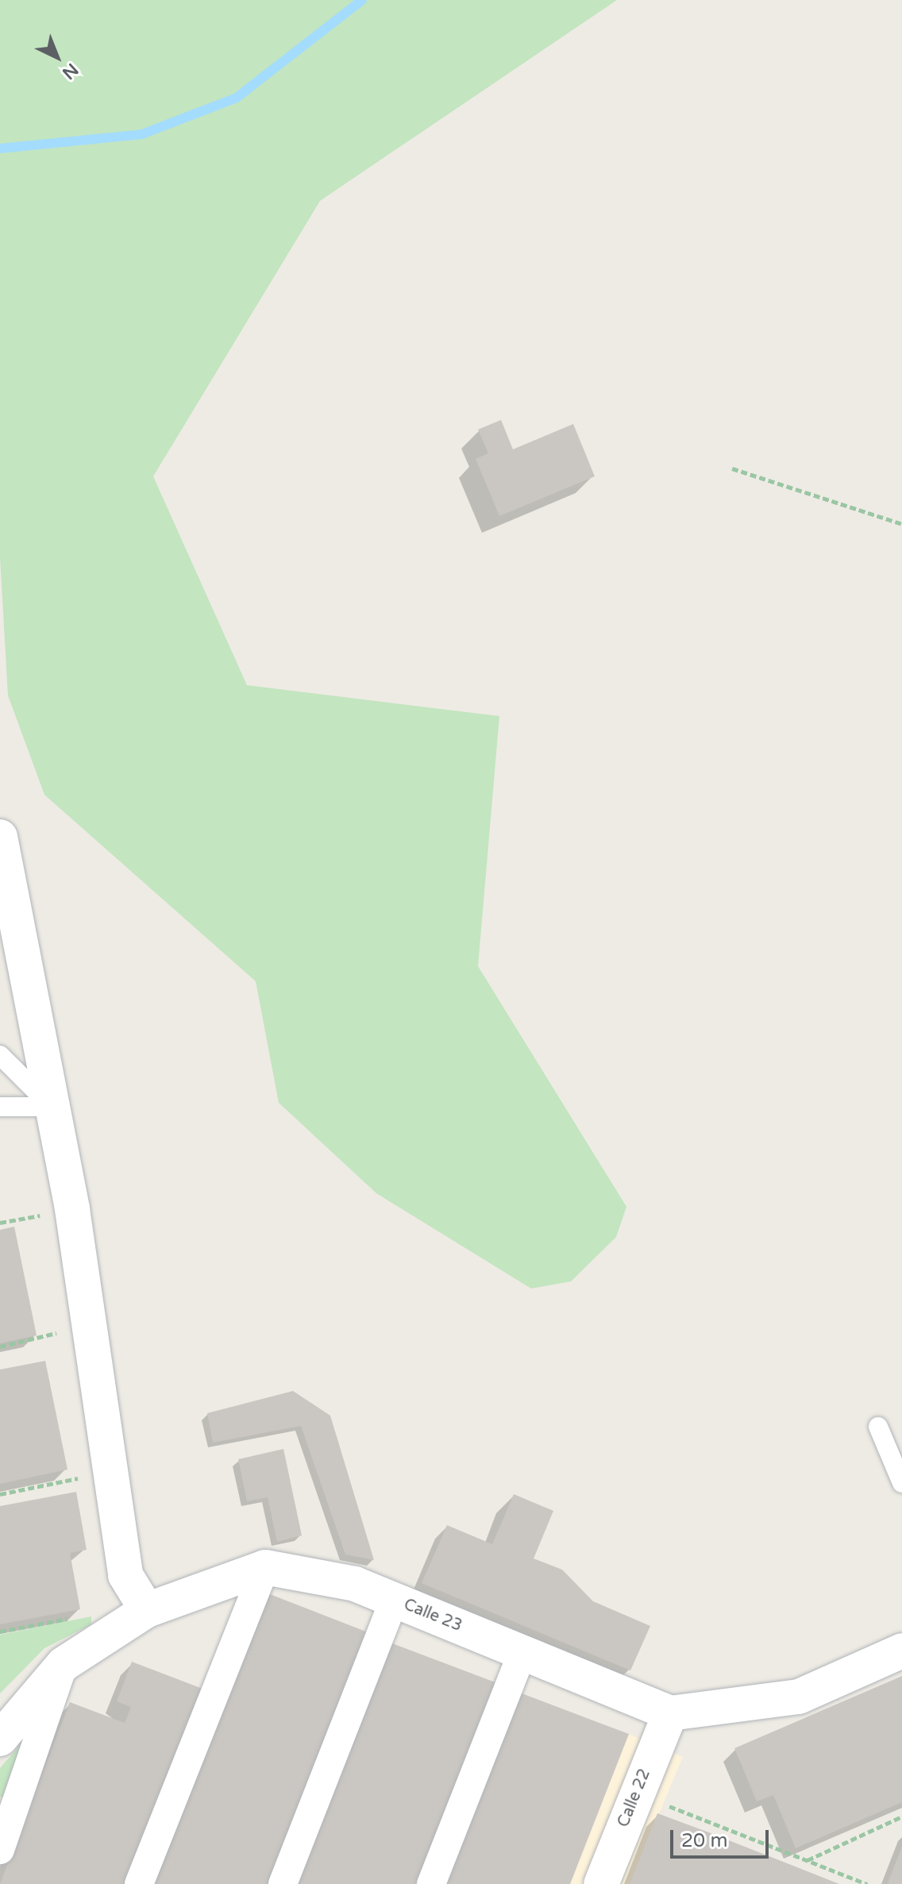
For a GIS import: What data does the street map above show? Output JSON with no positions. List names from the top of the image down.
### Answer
{
  "streets": {
    "street": ["Calle 23", "Calle 22"]
  },
  "crossings": [
    ["Calle 23", "Calle 22"]
  ],
  "scale_bar": "20 m",
  "north": "bottom right"
}
